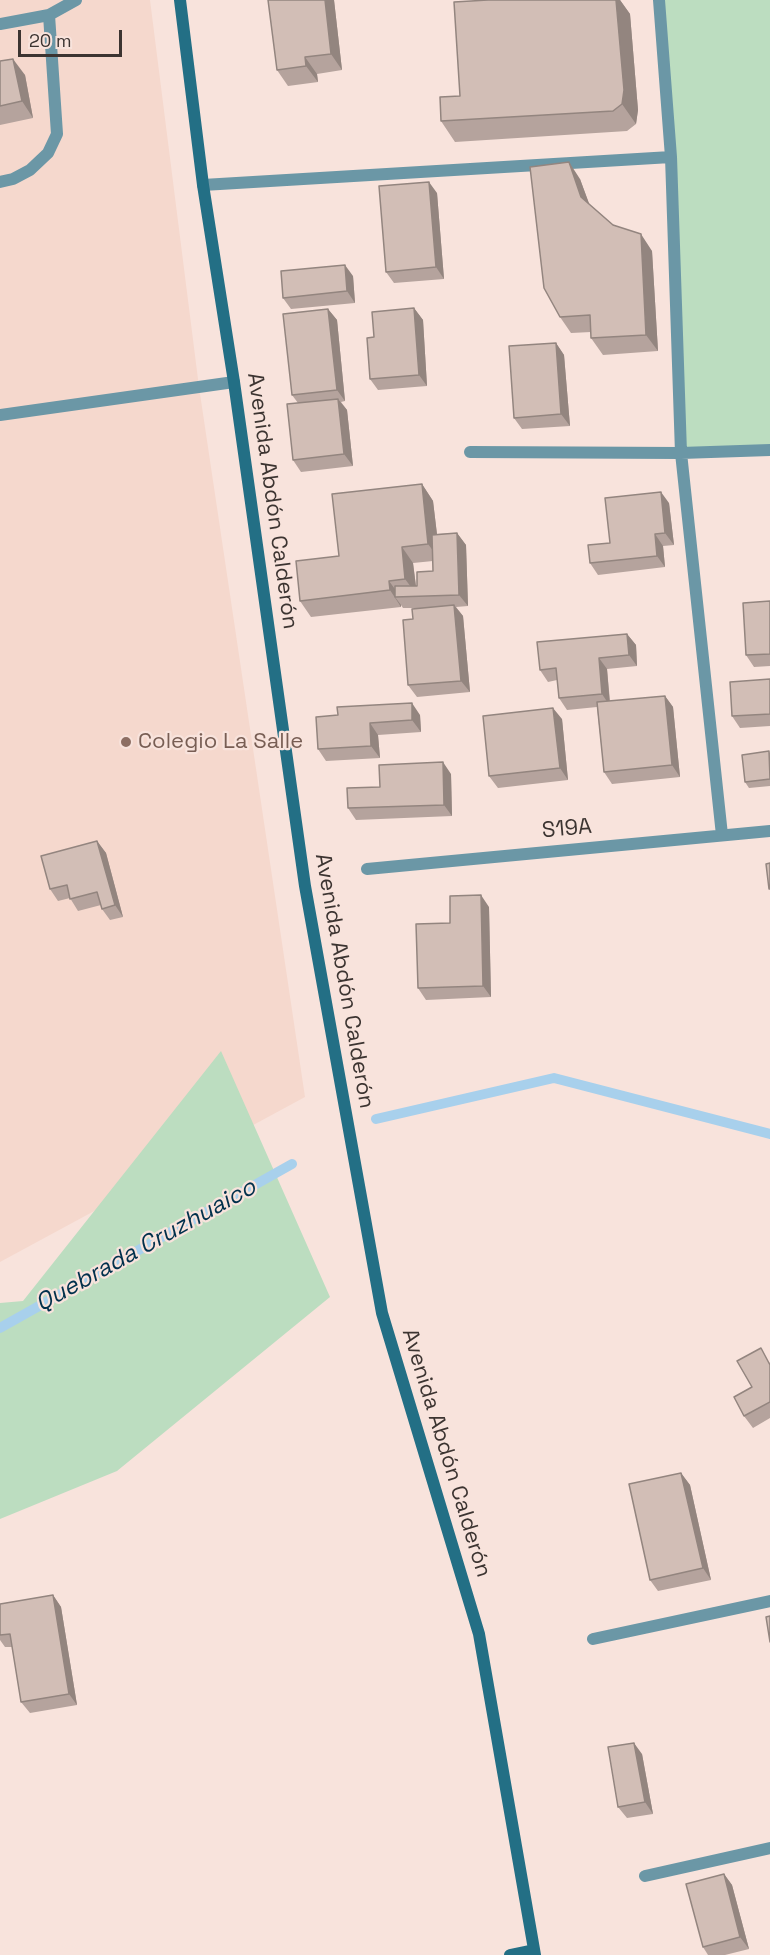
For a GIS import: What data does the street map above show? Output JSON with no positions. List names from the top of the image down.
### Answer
{
  "streets": {
    "street": ["Avenida Abdón Calderón", "S19A"]
  },
  "water": ["Quebrada Cruzhuaico"],
  "places": ["Colegio La Salle"],
  "scale_bar": "20 m"
}
